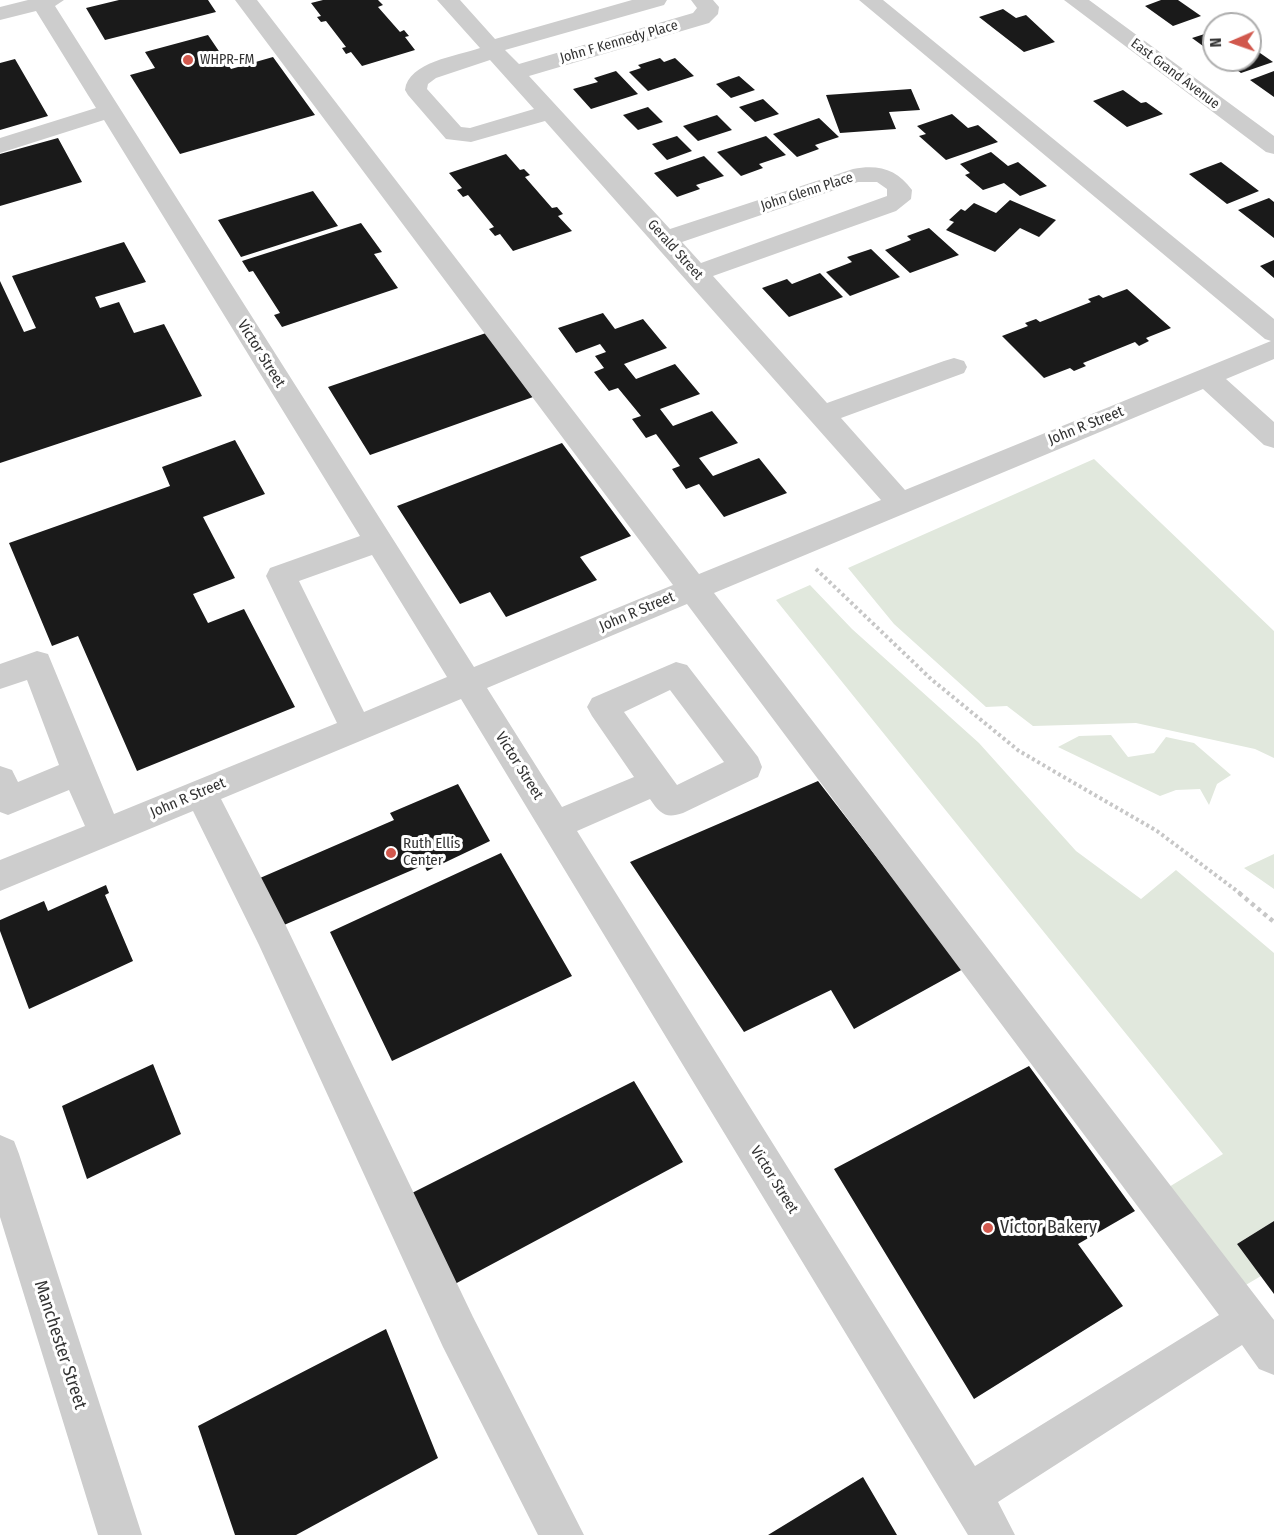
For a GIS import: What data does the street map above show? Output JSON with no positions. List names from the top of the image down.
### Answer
{
  "streets": {
    "street": [
      "John F Kennedy Place",
      "East Grand Avenue",
      "John Glenn Place",
      "Gerald Street",
      "Victor Street",
      "John R Street",
      "Manchester Street"
    ]
  },
  "crossings": [
    ["John F Kennedy Place", "Gerald Street"],
    ["John Glenn Place", "Gerald Street"],
    ["Gerald Street", "John R Street"],
    ["Victor Street", "John R Street"]
  ],
  "places": ["WHPR-FM", "Ruth Ellis Center", "Victor Bakery"],
  "north": "left"
}
